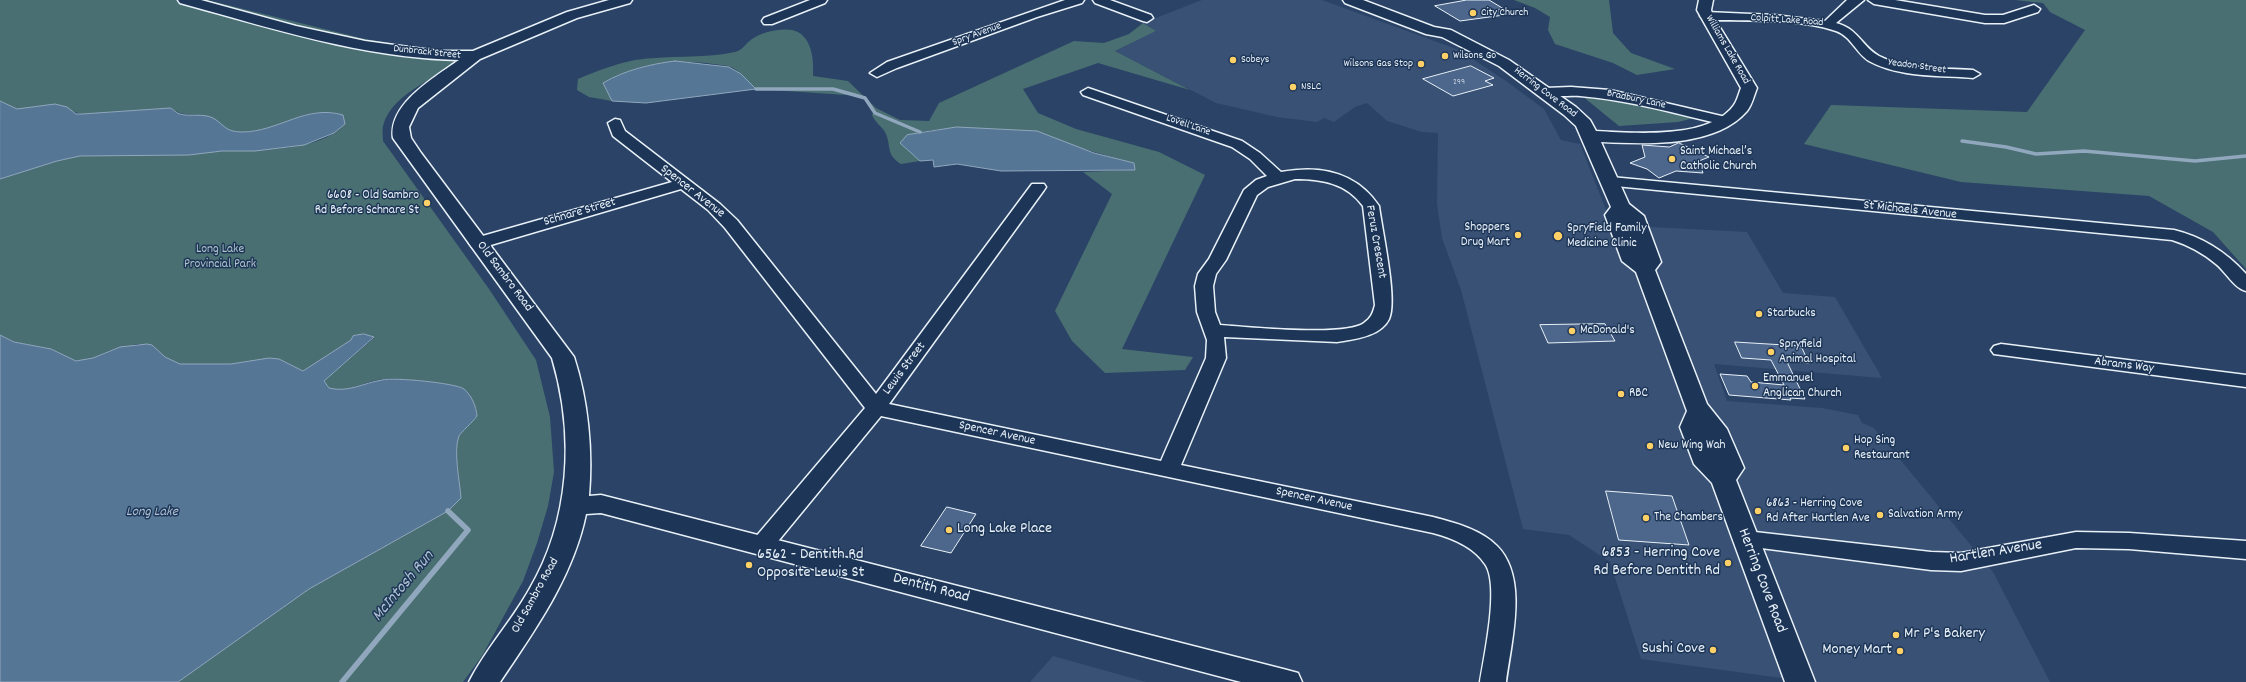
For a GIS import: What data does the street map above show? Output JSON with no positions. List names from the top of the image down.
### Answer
{
  "streets": {
    "main road": [
      "Williams Lake Road",
      "Dunbrack Street",
      "Herring Cove Road",
      "Old Sambro Road",
      "Dentith Road"
    ],
    "street": [
      "Colpitt Lake Road",
      "Spry Avenue",
      "Yeadon Street",
      "Bradbury Lane",
      "Lovell Lane",
      "Spencer Avenue",
      "St Michaels Avenue",
      "Schnare Street",
      "Feruz Crescent",
      "Abrams Way",
      "Lewis Street",
      "Hartlen Avenue"
    ]
  },
  "crossings": [
    ["Colpitt Lake Road", "Williams Lake Road"],
    ["Colpitt Lake Road", "Yeadon Street"],
    ["Williams Lake Road", "Herring Cove Road"],
    ["Williams Lake Road", "Bradbury Lane"],
    ["Dunbrack Street", "Old Sambro Road"],
    ["Herring Cove Road", "Bradbury Lane"],
    ["Herring Cove Road", "St Michaels Avenue"],
    ["Herring Cove Road", "Hartlen Avenue"],
    ["Lovell Lane", "Feruz Crescent"],
    ["Spencer Avenue", "Schnare Street"],
    ["Spencer Avenue", "Feruz Crescent"],
    ["Spencer Avenue", "Lewis Street"],
    ["Schnare Street", "Old Sambro Road"],
    ["Old Sambro Road", "Dentith Road"],
    ["Lewis Street", "Dentith Road"]
  ],
  "water": ["Long Lake", "McIntosh Run"],
  "parks": ["Long Lake Provincial Park"],
  "places": [
    "City Church",
    "Wilsons Go",
    "Sobeys",
    "Wilsons Gas Stop",
    "NSLC",
    "Saint Michael’s Catholic Church",
    "6608 - Old Sambro Rd Before Schnare St",
    "Shoppers Drug Mart",
    "SpryField Family Medicine Clinic",
    "Starbucks",
    "McDonald's",
    "Spryfield Animal Hospital",
    "Emmanuel Anglican Church",
    "RBC",
    "New Wing Wah",
    "Hop Sing Restaurant",
    "6863 - Herring Cove Rd After Hartlen Ave",
    "Salvation Army",
    "The Chambers",
    "Long Lake Place",
    "6853 - Herring Cove Rd Before Dentith Rd",
    "6562 - Dentith Rd Opposite Lewis St",
    "Mr P's Bakery",
    "Sushi Cove",
    "Money Mart"
  ],
  "house_numbers": ["299"]
}
